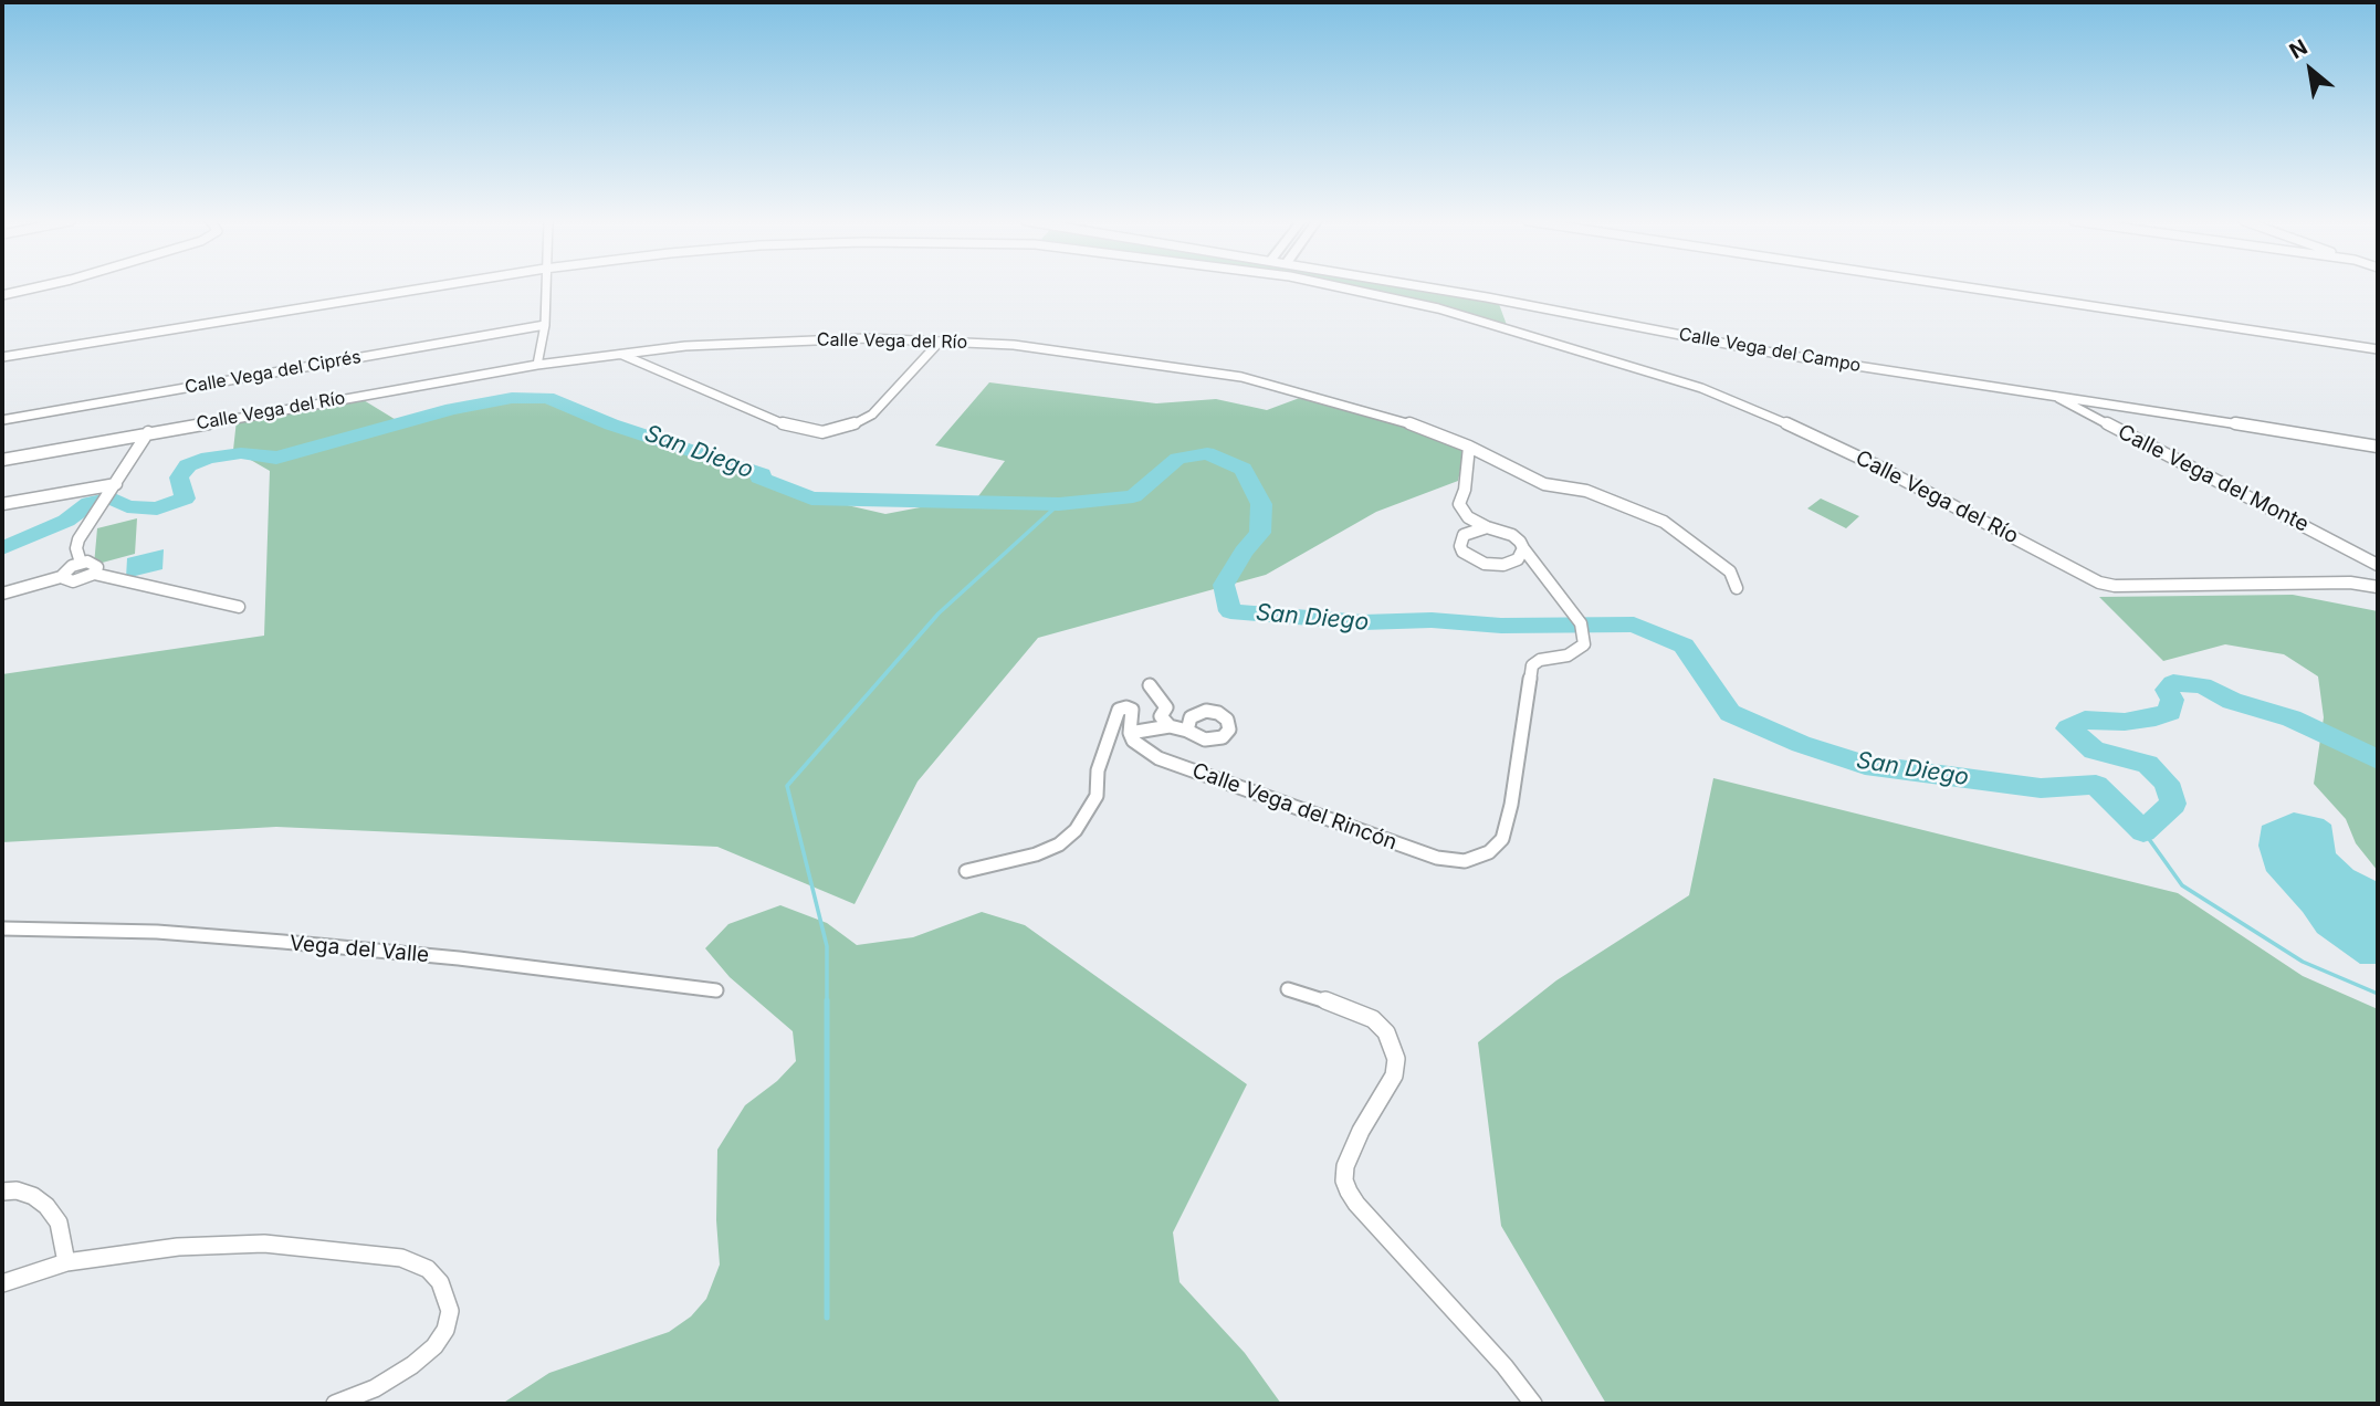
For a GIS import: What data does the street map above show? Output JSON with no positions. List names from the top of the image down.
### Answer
{
  "streets": {
    "street": [
      "Calle Vega del Río",
      "Calle Vega del Campo",
      "Calle Vega del Ciprés",
      "Calle Vega del Monte",
      "Calle Vega del Rincón",
      "Vega del Valle"
    ]
  },
  "crossings": [
    ["Calle Vega del Campo", "Calle Vega del Monte"]
  ],
  "water": ["San Diego"],
  "north": "top left"
}
